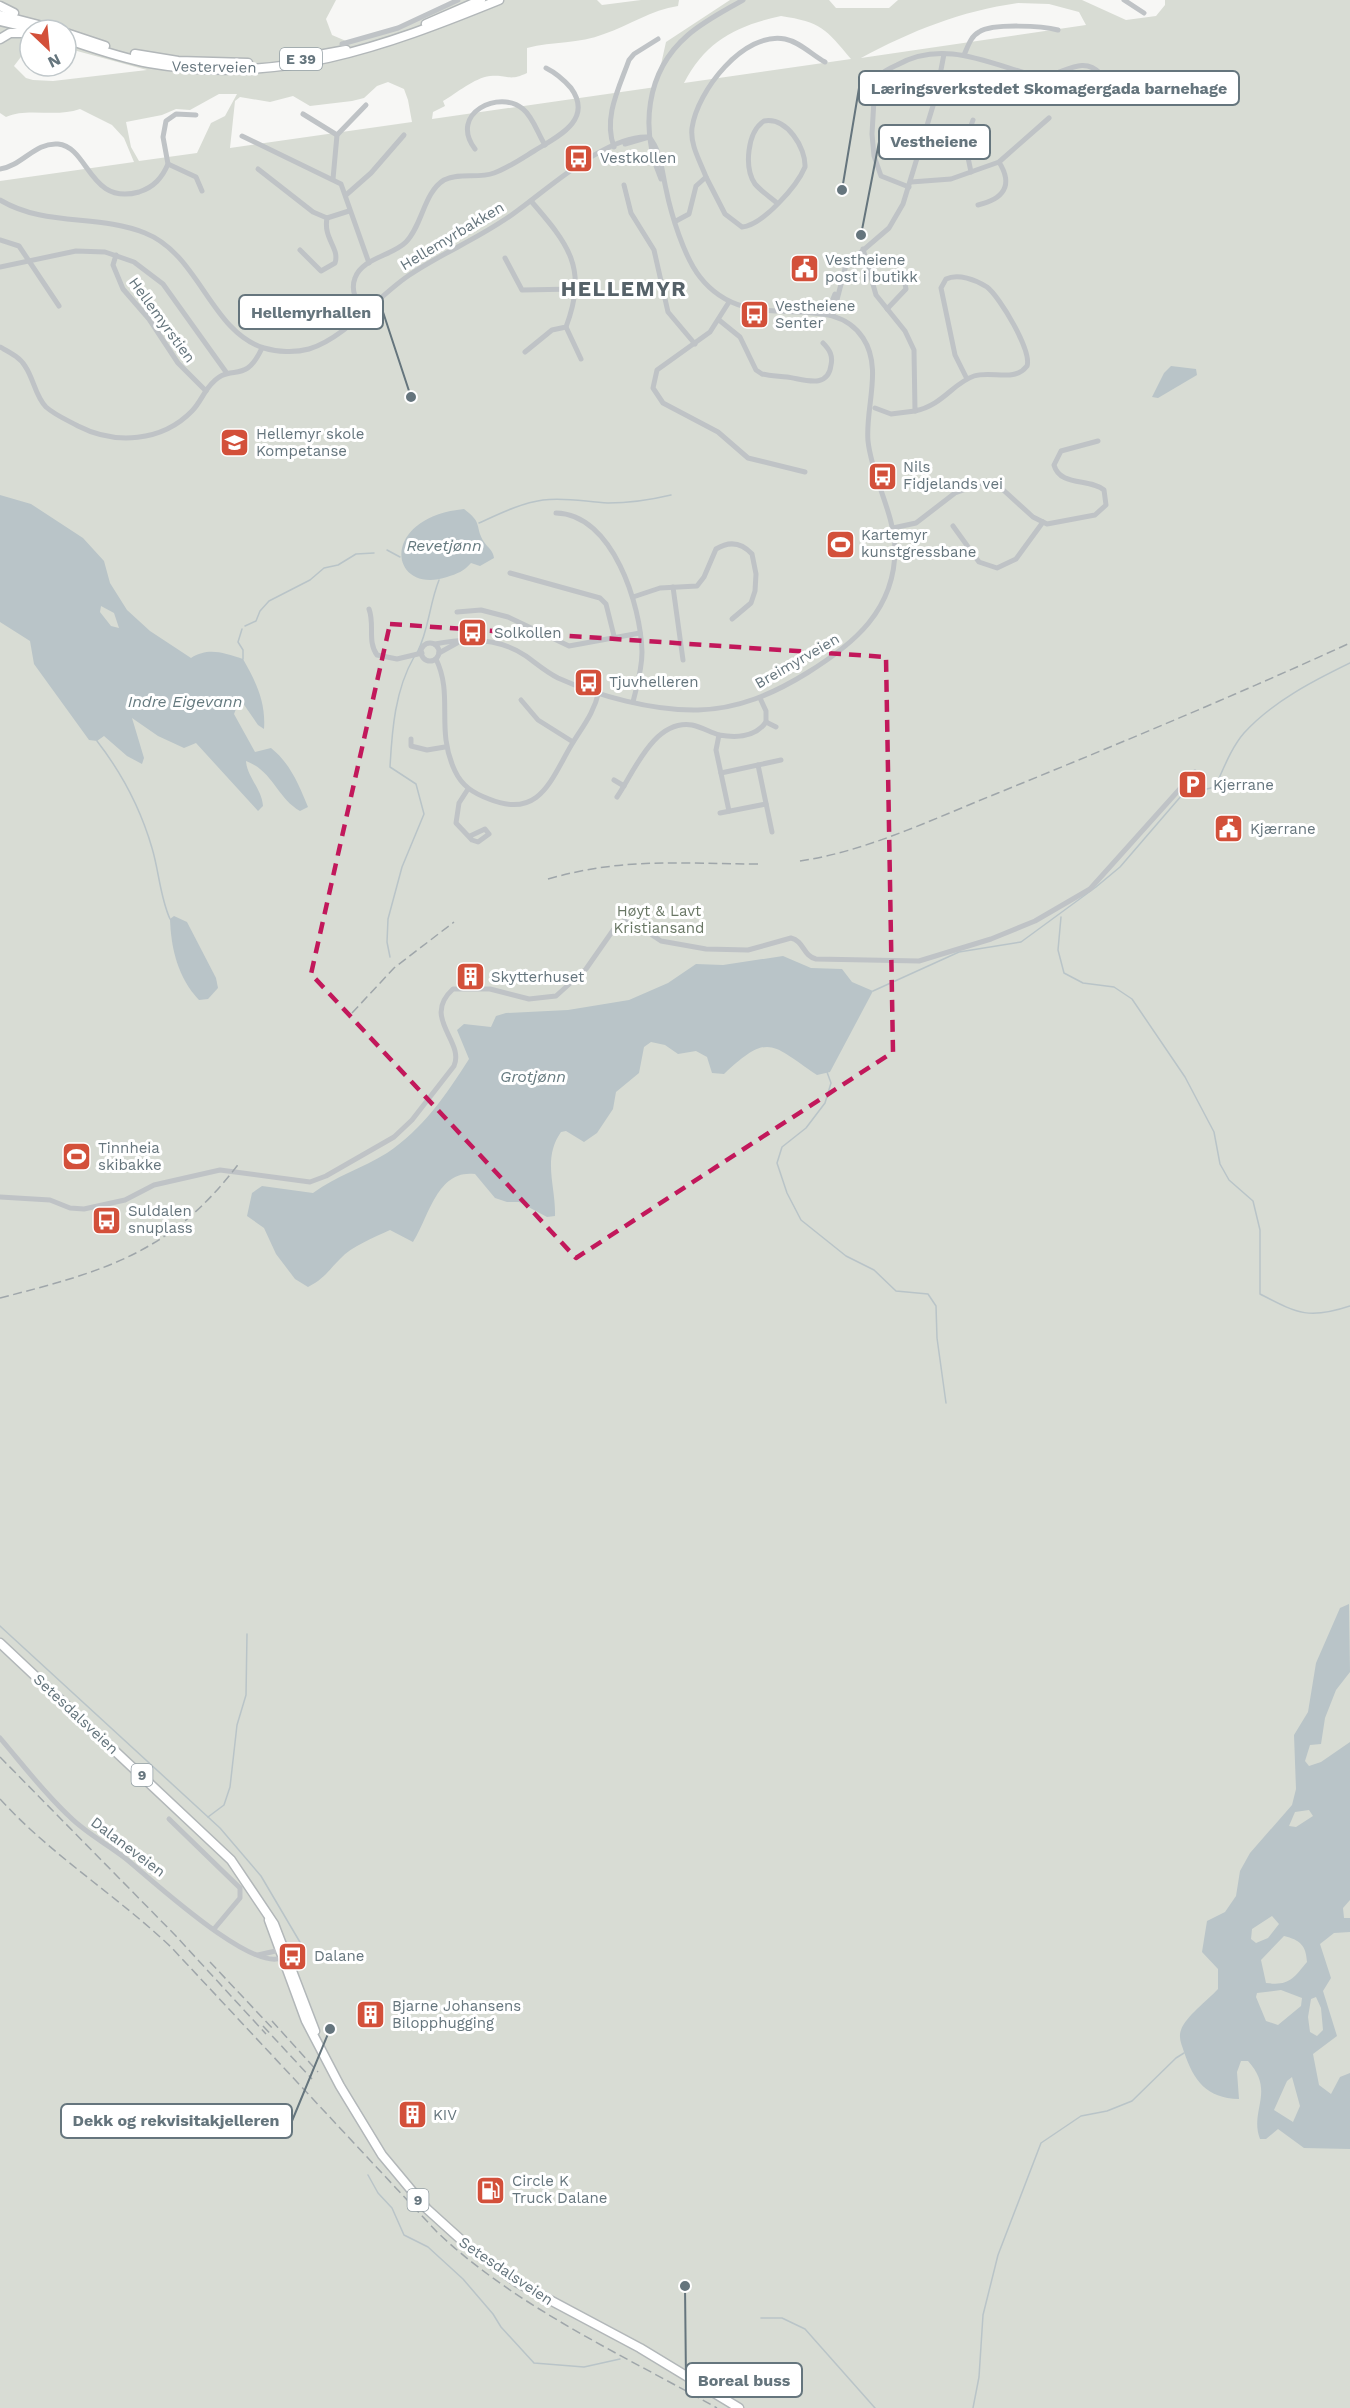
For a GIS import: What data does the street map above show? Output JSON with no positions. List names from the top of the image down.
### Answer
{
  "streets": {
    "highway": [
      "E 39",
      "Vesterveien",
      "Setesdalsveien",
      "9"
    ],
    "street": [
      "Hellemyrbakken",
      "Hellemyrstien",
      "Breimyrveien",
      "Dalaneveien"
    ]
  },
  "crossings": [
    ["Setesdalsveien", "Dalaneveien"]
  ],
  "districts": ["HELLEMYR"],
  "water": ["Revetjønn", "Indre Eigevann", "Grotjønn"],
  "parks": ["Høyt & Lavt Kristiansand"],
  "places": {
    "bus stop": [
      "Vestkollen",
      "Vestheiene Senter",
      "Nils Fidjelands vei",
      "Solkollen",
      "Tjuvhelleren",
      "Suldalen snuplass",
      "Dalane"
    ],
    "other": [
      "Læringsverkstedet Skomagergada barnehage",
      "Vestheiene",
      "Hellemyrhallen",
      "Dekk og rekvisitakjelleren",
      "Boreal buss"
    ],
    "public building": ["Vestheiene post i butikk", "Kjærrane"],
    "school or university": ["Hellemyr skole Kompetanse"],
    "sports": ["Kartemyr kunstgressbane", "Tinnheia skibakke"],
    "parking": ["Kjerrane"],
    "building": ["Skytterhuset", "Bjarne Johansens Bilopphugging", "KIV"],
    "fuel station": ["Circle K Truck Dalane"]
  },
  "north": "bottom right"
}
